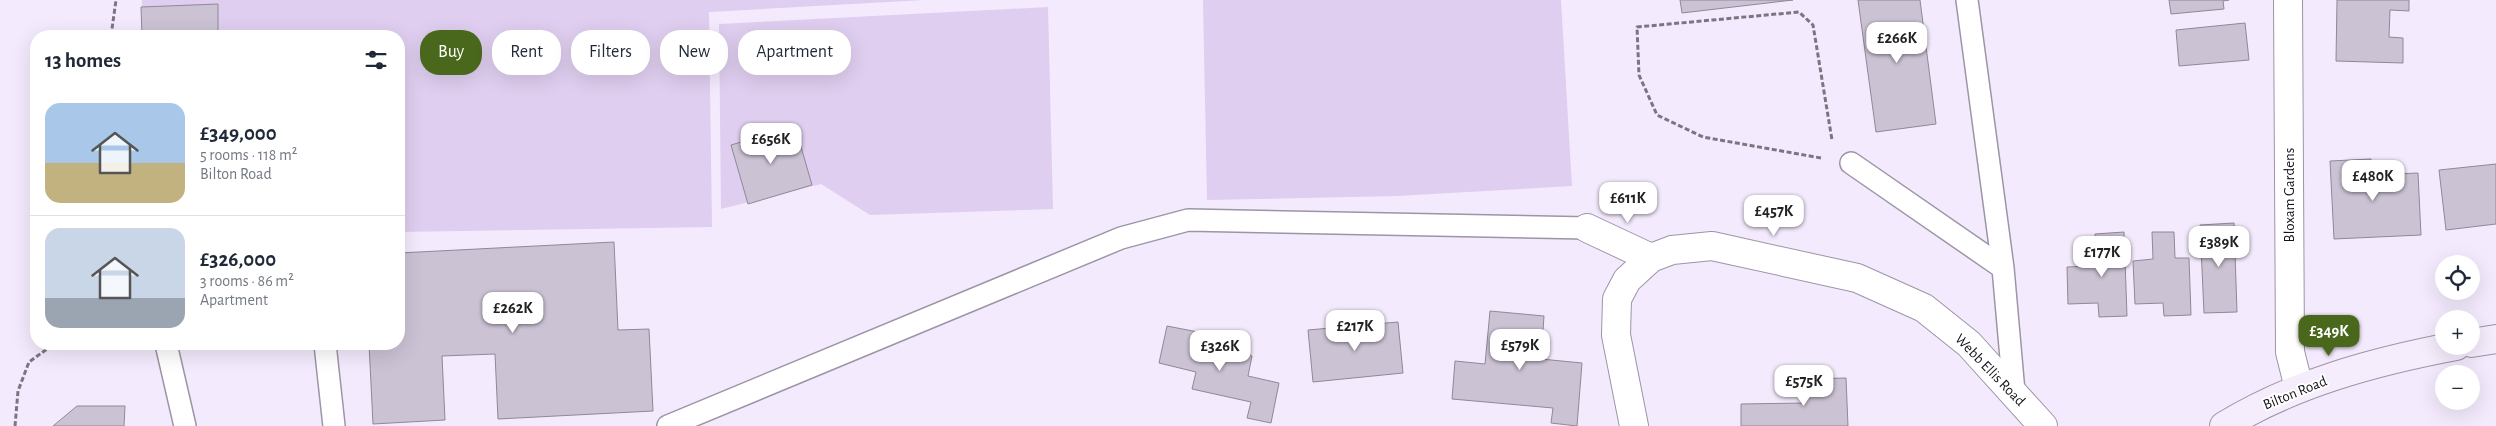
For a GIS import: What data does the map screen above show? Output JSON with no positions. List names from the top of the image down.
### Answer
{
  "streets": {
    "main road": ["Bilton Road"],
    "street": ["Bloxam Gardens", "Webb Ellis Road"]
  },
  "crossings": [
    ["Bloxam Gardens", "Bilton Road"]
  ],
  "page": {
    "price": [
      "£266K",
      "£656K",
      "£480K",
      "£611K",
      "£457K",
      "£389K",
      "£177K",
      "£262K",
      "£217K",
      "£349K",
      "£579K",
      "£326K",
      "£575K"
    ],
    "chip": [
      "Buy",
      "Rent",
      "Filters",
      "New",
      "Apartment"
    ],
    "heading": "13 homes",
    "list": [
      {
        "name": "£349,000",
        "note": "5 rooms · 118 m² · Bilton Road"
      },
      {
        "name": "£326,000",
        "note": "3 rooms · 86 m² · Apartment"
      }
    ],
    "map_buttons": ["+", "−"]
  }
}
